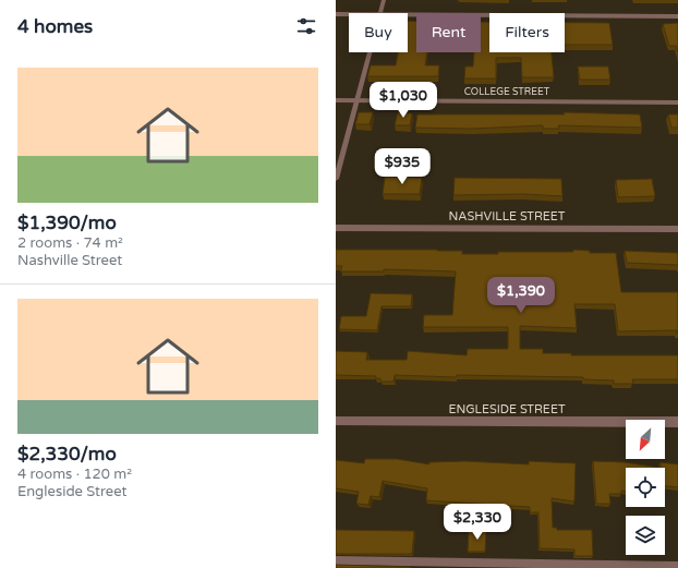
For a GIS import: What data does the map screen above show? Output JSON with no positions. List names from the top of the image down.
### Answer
{
  "streets": {
    "street": ["COLLEGE STREET", "NASHVILLE STREET", "ENGLESIDE STREET"]
  },
  "north": "bottom left",
  "page": {
    "heading": "4 homes",
    "chip": ["Buy", "Rent", "Filters"],
    "list": [
      {
        "name": "$1,390/mo",
        "note": "2 rooms · 74 m² · Nashville Street"
      },
      {
        "name": "$2,330/mo",
        "note": "4 rooms · 120 m² · Engleside Street"
      }
    ],
    "price": [
      "$1,030",
      "$935",
      "$1,390",
      "$2,330"
    ]
  }
}
